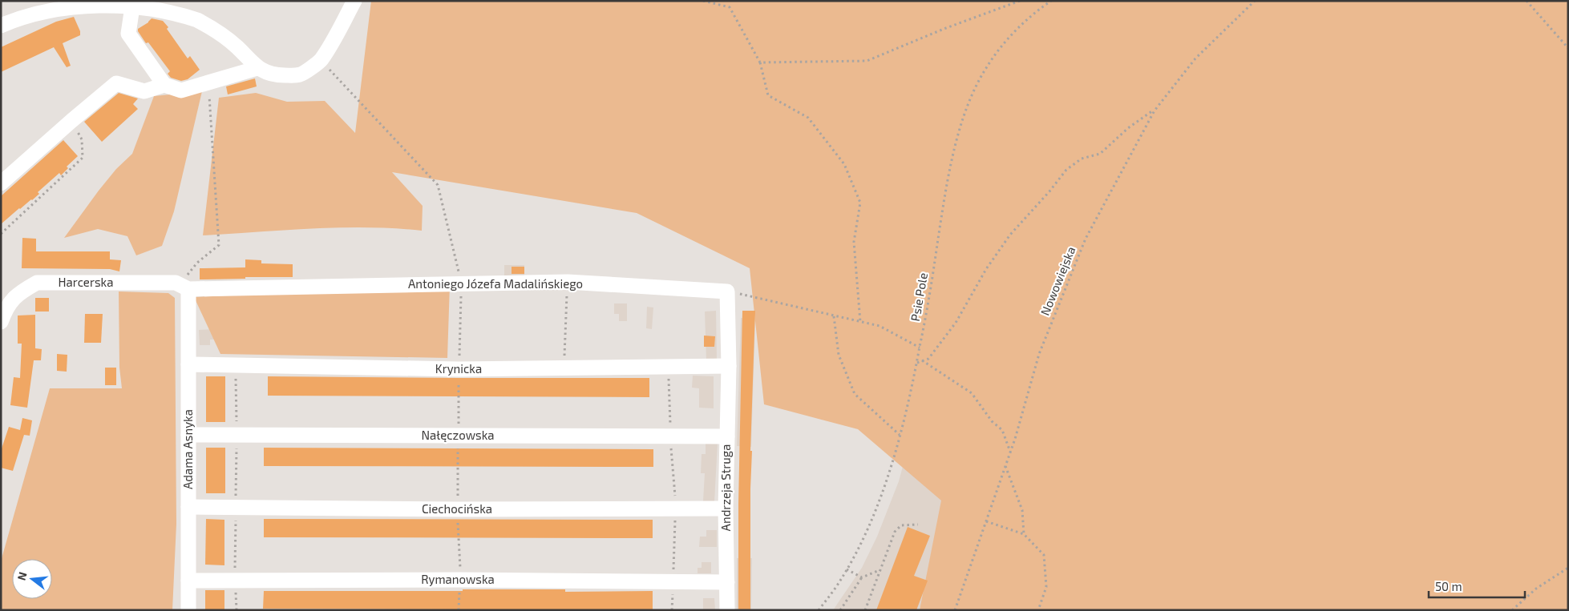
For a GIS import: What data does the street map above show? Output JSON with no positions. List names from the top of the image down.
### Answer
{
  "streets": {
    "street": [
      "Harcerska",
      "Antoniego Józefa Madalińskiego",
      "Krynicka",
      "Nałęczowska",
      "Adama Asnyka",
      "Andrzeja Struga",
      "Ciechocińska",
      "Rymanowska"
    ],
    "path": ["Nowowiejska", "Psie Pole"]
  },
  "crossings": [
    ["Harcerska", "Antoniego Józefa Madalińskiego"],
    ["Harcerska", "Adama Asnyka"],
    ["Antoniego Józefa Madalińskiego", "Adama Asnyka"],
    ["Krynicka", "Adama Asnyka"],
    ["Krynicka", "Andrzeja Struga"],
    ["Nałęczowska", "Adama Asnyka"],
    ["Nałęczowska", "Andrzeja Struga"],
    ["Adama Asnyka", "Ciechocińska"],
    ["Adama Asnyka", "Rymanowska"],
    ["Andrzeja Struga", "Ciechocińska"],
    ["Andrzeja Struga", "Rymanowska"]
  ],
  "scale_bar": "50 m",
  "north": "left"
}
